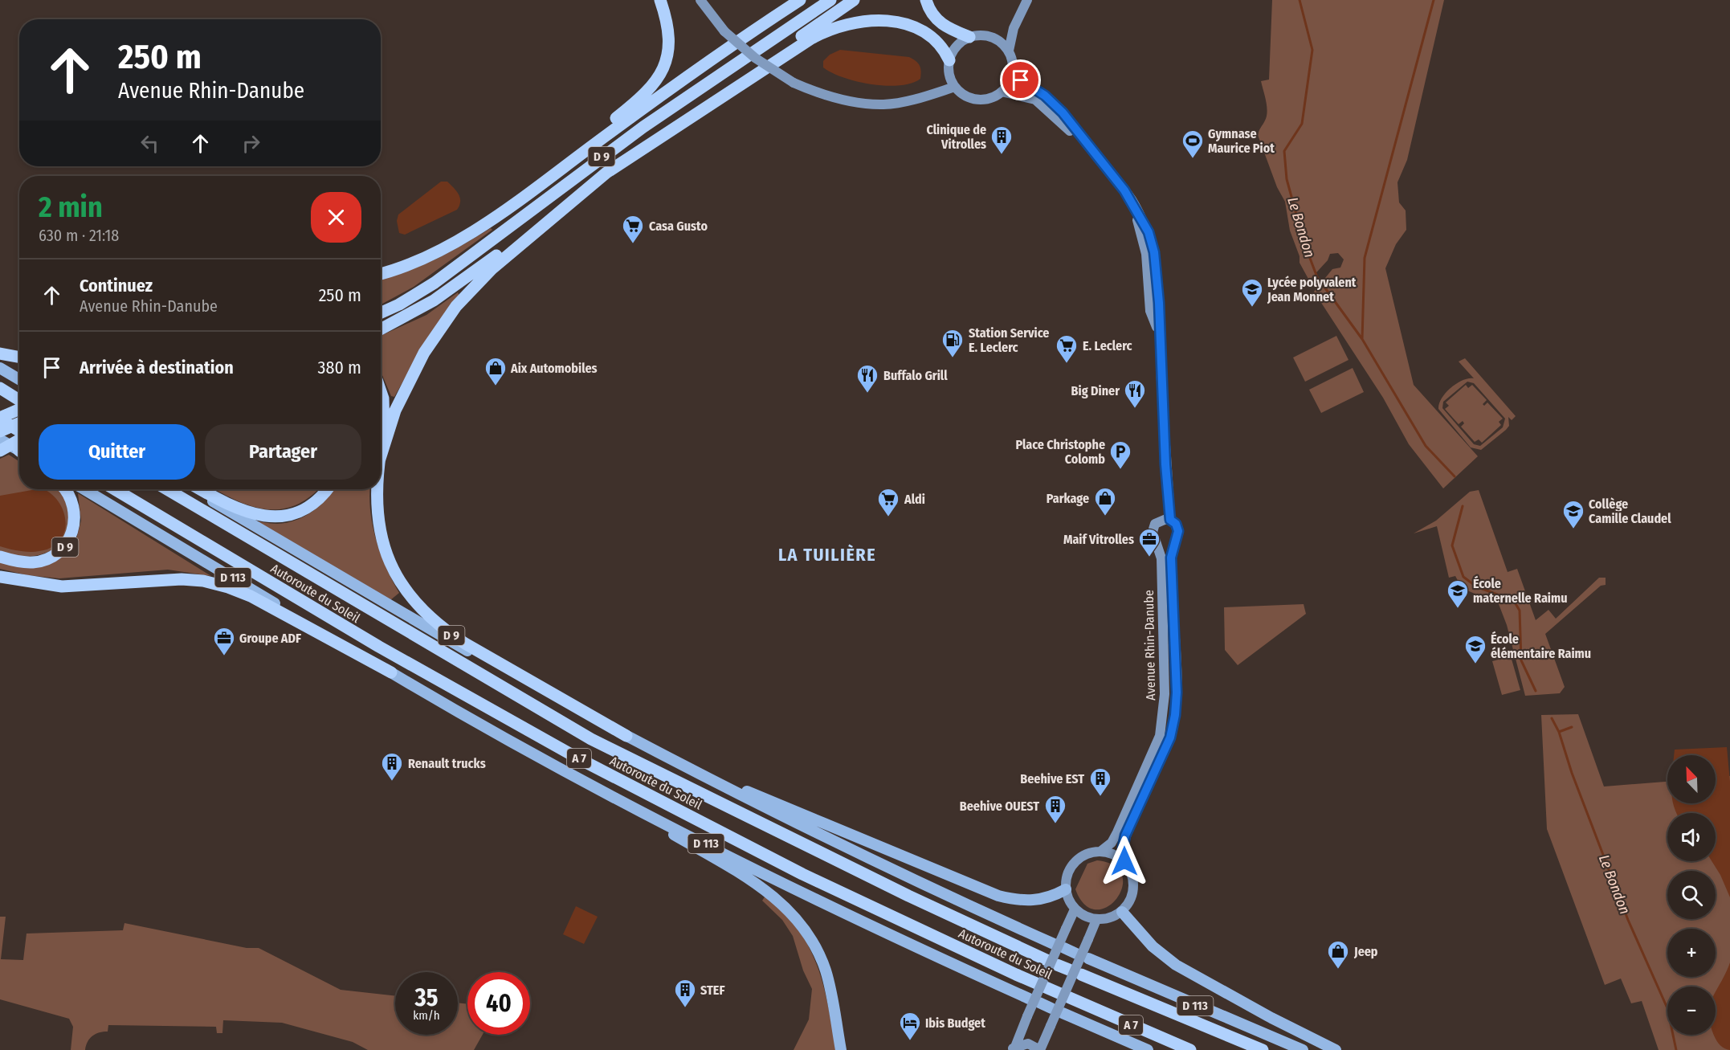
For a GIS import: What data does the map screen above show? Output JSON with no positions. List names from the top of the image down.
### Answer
{
  "streets": {
    "highway": ["D 9", "Autoroute du Soleil", "A 7"],
    "main road": ["D 113"],
    "street": ["Avenue Rhin-Danube"]
  },
  "districts": ["LA TUILIÈRE"],
  "water": ["Le Bondon"],
  "places": {
    "building": [
      "Clinique de Vitrolles",
      "Renault trucks",
      "Beehive EST",
      "Beehive OUEST",
      "STEF"
    ],
    "sports": ["Gymnase Maurice Piot"],
    "supermarket": ["Casa Gusto", "E. Leclerc", "Aldi"],
    "school or university": [
      "Lycée polyvalent Jean Monnet",
      "Collège Camille Claudel",
      "École maternelle Raimu",
      "École élémentaire Raimu"
    ],
    "fuel station": ["Station Service E. Leclerc"],
    "shop": ["Aix Automobiles", "Parkage", "Jeep"],
    "restaurant": ["Buffalo Grill", "Big Diner"],
    "parking": ["Place Christophe Colomb"],
    "office": ["Maif Vitrolles", "Groupe ADF"],
    "hotel": ["Ibis Budget"]
  },
  "north": "top left",
  "page": {
    "turn": ["250 m", "Avenue Rhin-Danube"],
    "heading": ["2 min", "630 m · 21:18"],
    "list": [
      {
        "name": "Continuez",
        "note": "Avenue Rhin-Danube",
        "value": "250 m"
      },
      {
        "name": "Arrivée à destination",
        "value": "380 m"
      }
    ],
    "buttons": ["Quitter", "Partager"],
    "map_buttons": ["+", "−"],
    "speed": "35 km/h",
    "limit": "40"
  }
}
